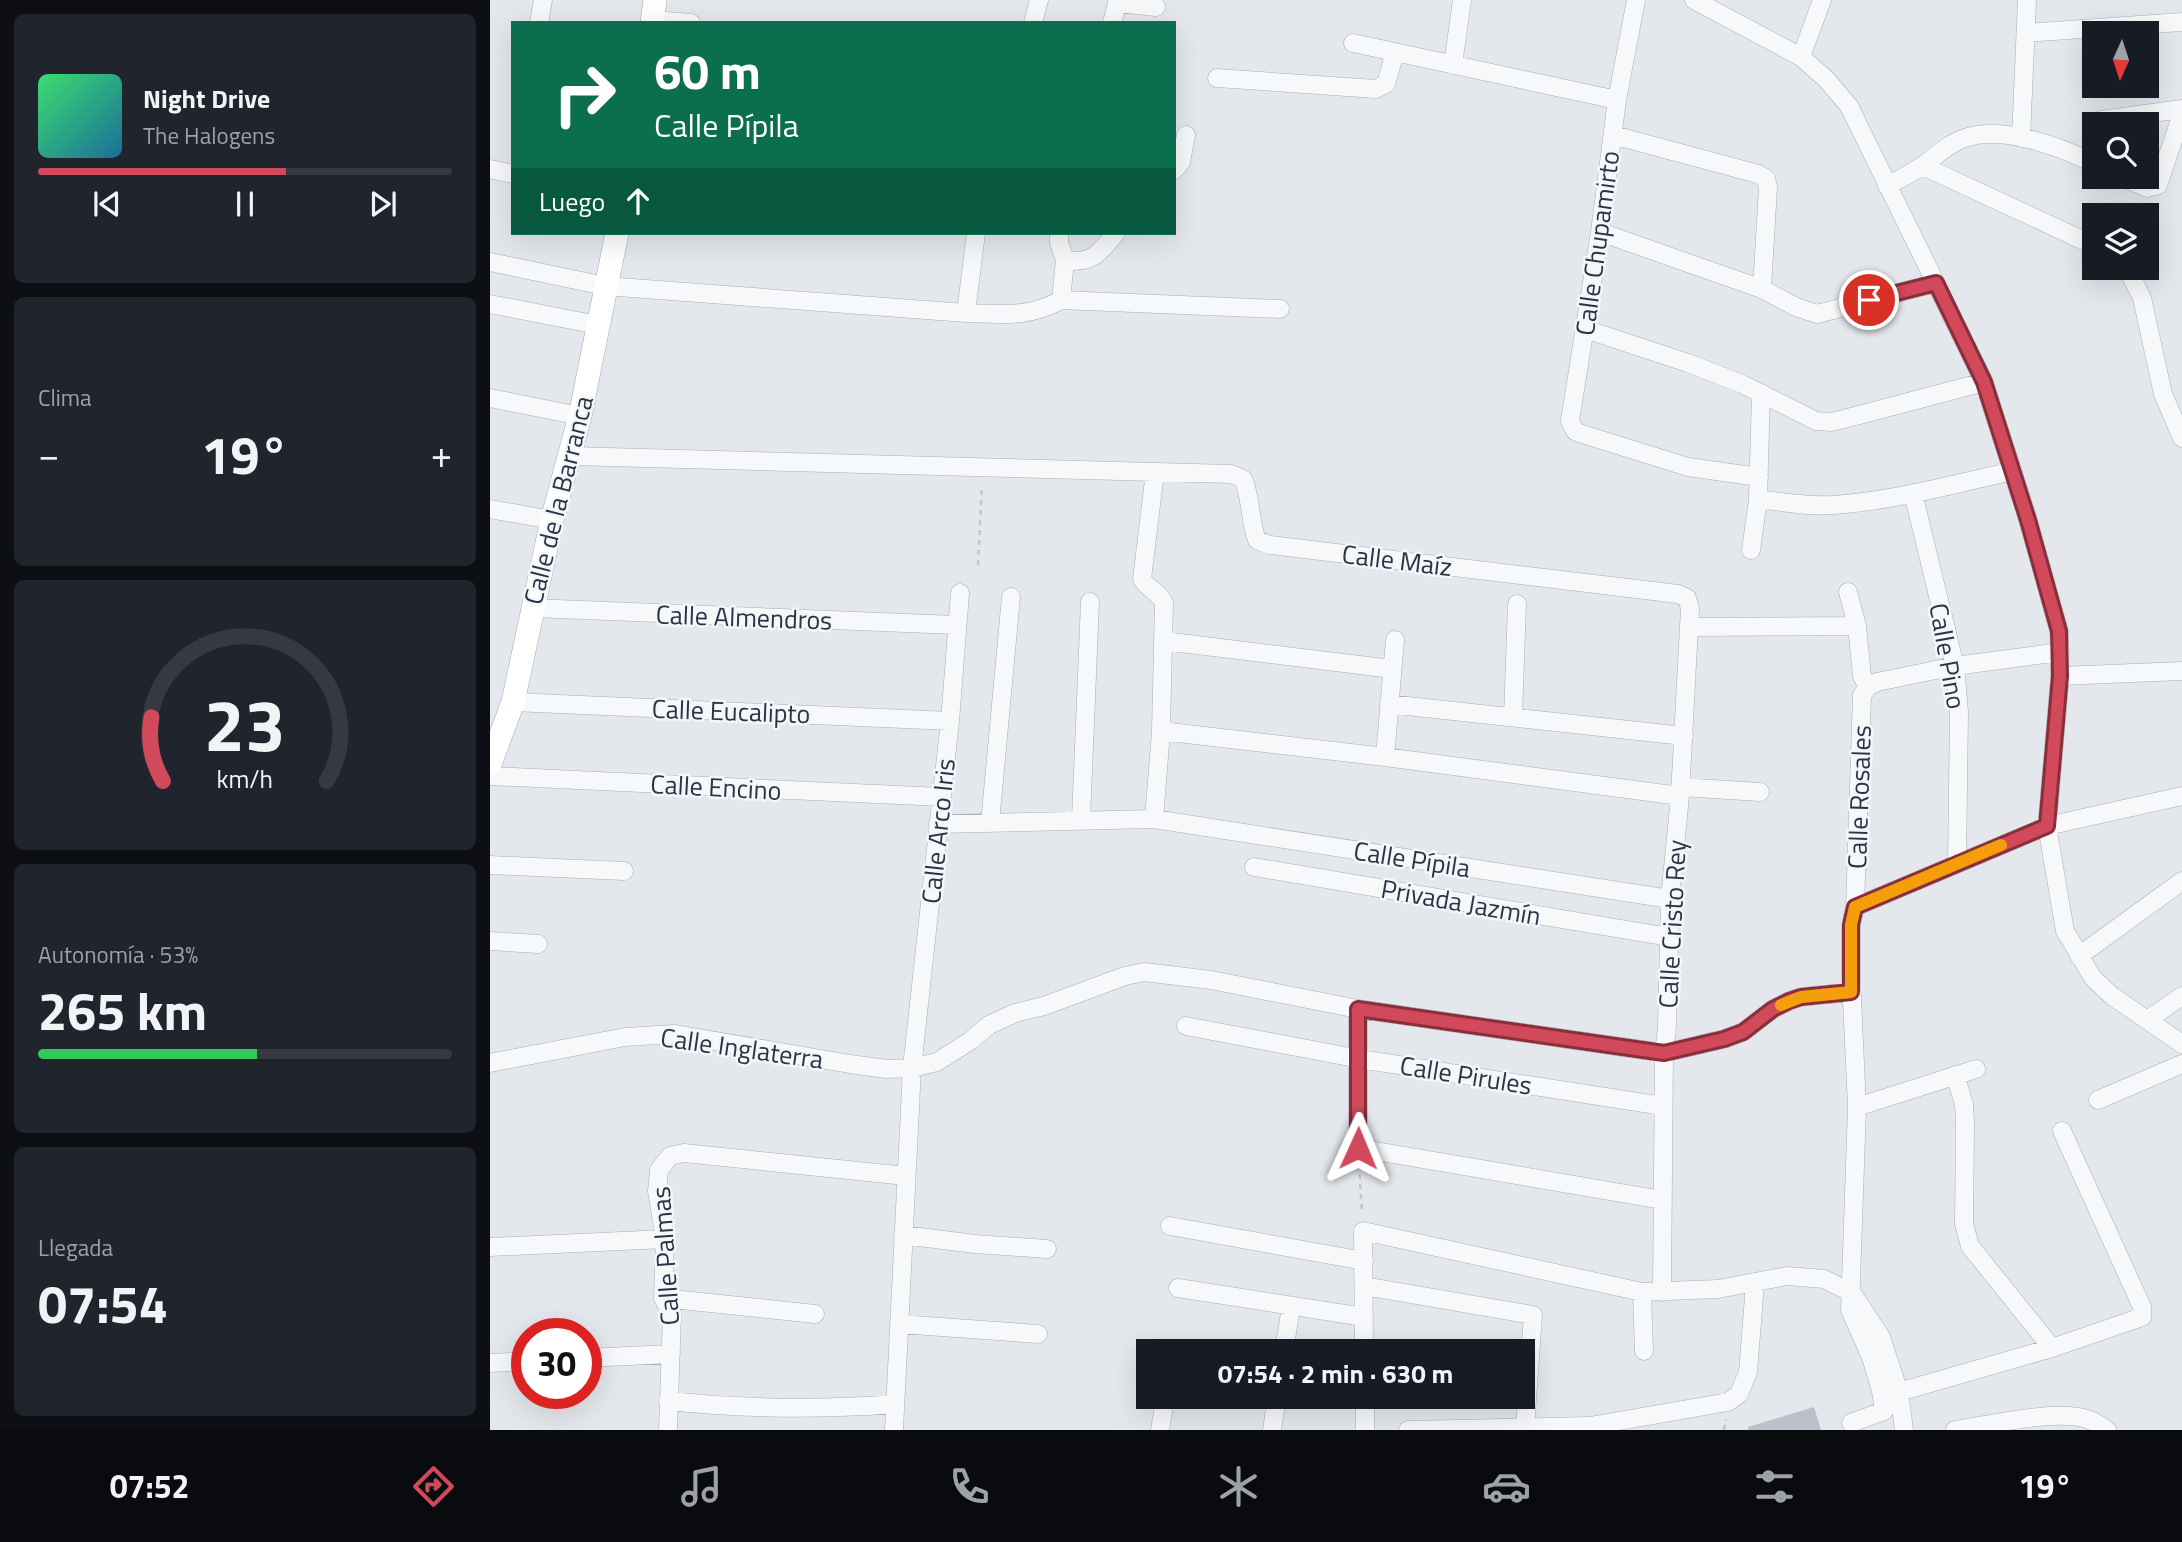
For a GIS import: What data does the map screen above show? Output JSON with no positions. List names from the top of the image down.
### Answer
{
  "streets": {
    "main road": ["Calle de la Barranca"],
    "street": [
      "Calle Chupamirto",
      "Calle Maíz",
      "Calle Almendros",
      "Calle Pino",
      "Calle Eucalipto",
      "Calle Encino",
      "Calle Rosales",
      "Calle Arco Iris",
      "Calle Pípila",
      "Privada Jazmín",
      "Calle Cristo Rey",
      "Calle Inglaterra",
      "Calle Pirules",
      "Calle Palmas"
    ]
  },
  "crossings": [
    ["Calle de la Barranca", "Calle Almendros"],
    ["Calle de la Barranca", "Calle Eucalipto"],
    ["Calle Maíz", "Calle Cristo Rey"],
    ["Calle Almendros", "Calle Arco Iris"],
    ["Calle Pino", "Calle Rosales"],
    ["Calle Eucalipto", "Calle Arco Iris"],
    ["Calle Encino", "Calle Arco Iris"],
    ["Calle Arco Iris", "Calle Pípila"],
    ["Calle Arco Iris", "Calle Inglaterra"],
    ["Calle Arco Iris", "Calle Palmas"],
    ["Calle Pípila", "Calle Cristo Rey"],
    ["Privada Jazmín", "Calle Cristo Rey"],
    ["Calle Cristo Rey", "Calle Pirules"]
  ],
  "north": "bottom",
  "page": {
    "turn": ["60 m", "Calle Pípila"],
    "song": ["Night Drive", "The Halogens"],
    "then": "Luego",
    "tile": [
      "Clima",
      ["Autonomía · 53%", "265 km"],
      ["Llegada", "07:54"]
    ],
    "heat": ["−", "19°", "+"],
    "limit": "30",
    "trip": "07:54 · 2 min · 630 m",
    "tabs": ["07:52", "19°"],
    "gauge": ["23", "km/h"]
  }
}
